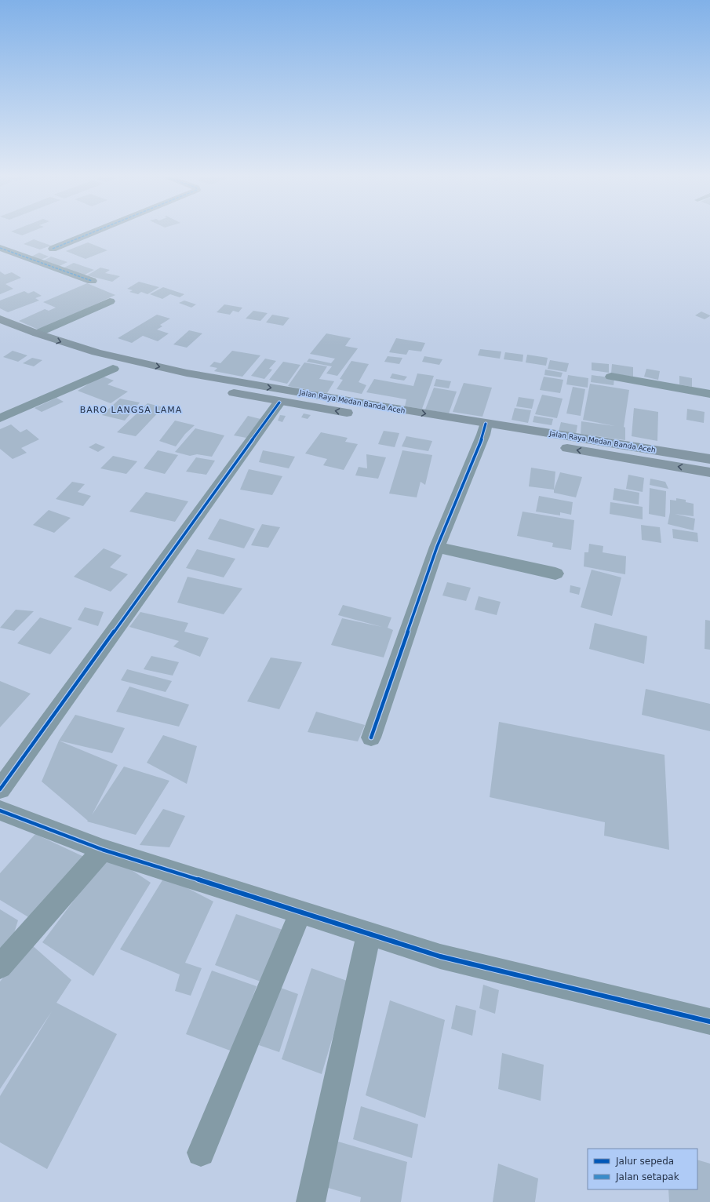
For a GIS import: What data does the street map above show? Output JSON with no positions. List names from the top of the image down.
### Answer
{
  "streets": {
    "highway": ["Jalan Raya Medan Banda Aceh"]
  },
  "districts": ["BARO LANGSA LAMA"],
  "legend": ["Jalur sepeda", "Jalan setapak"]
}
